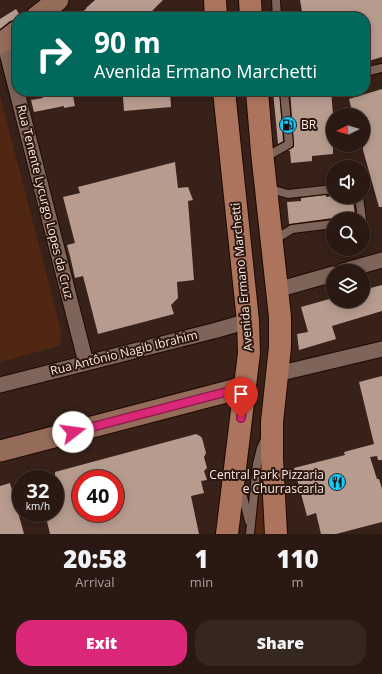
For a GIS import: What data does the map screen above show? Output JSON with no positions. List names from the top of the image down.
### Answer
{
  "streets": {
    "main road": ["Avenida Ermano Marchetti"],
    "street": ["Rua Tenente Lycurgo Lopes da Cruz", "Rua Antônio Nagib Ibrahim"]
  },
  "crossings": [
    ["Rua Tenente Lycurgo Lopes da Cruz", "Rua Antônio Nagib Ibrahim"],
    ["Avenida Ermano Marchetti", "Rua Antônio Nagib Ibrahim"]
  ],
  "places": {
    "fuel station": ["BR"],
    "restaurant": ["Central Park Pizzaria e Churrascaria"]
  },
  "north": "left",
  "page": {
    "turn": ["90 m", "Avenida Ermano Marchetti"],
    "speed": "32 km/h",
    "limit": "40",
    "eta": [
      "20:58",
      "Arrival",
      "1",
      "min",
      "110",
      "m"
    ],
    "buttons": ["Exit", "Share"]
  }
}
